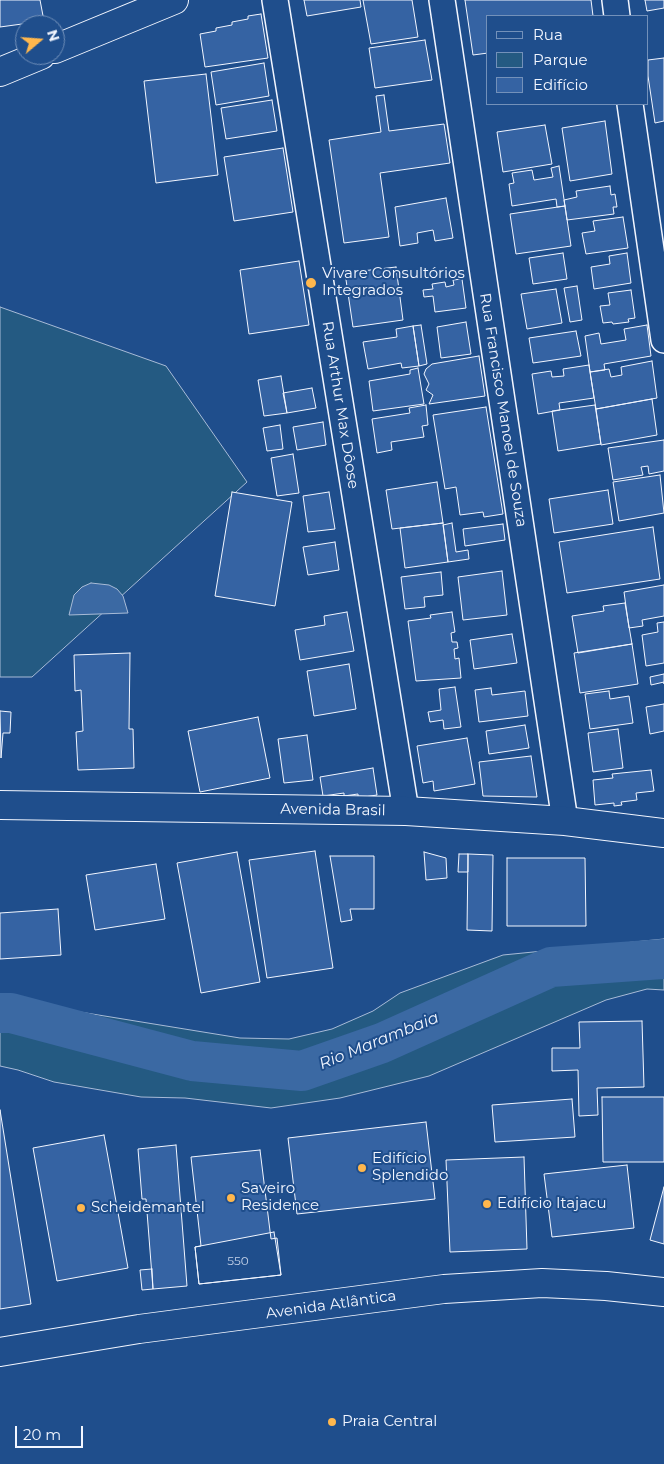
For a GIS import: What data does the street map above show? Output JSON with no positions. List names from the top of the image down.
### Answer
{
  "streets": {
    "main road": ["Avenida Brasil", "Avenida Atlântica"],
    "street": ["Rua Arthur Max Dôose", "Rua Francisco Manoel de Souza"]
  },
  "crossings": [
    ["Rua Arthur Max Dôose", "Avenida Brasil"],
    ["Rua Francisco Manoel de Souza", "Avenida Brasil"]
  ],
  "water": ["Rio Marambaia"],
  "places": [
    "Vivare Consultórios Integrados",
    "Edifício Splendido",
    "Saveiro Residence",
    "Edifício Itajacu",
    "Scheidemantel",
    "Praia Central"
  ],
  "house_numbers": ["550"],
  "legend": ["Rua", "Parque", "Edifício"],
  "scale_bar": "20 m",
  "north": "right"
}
